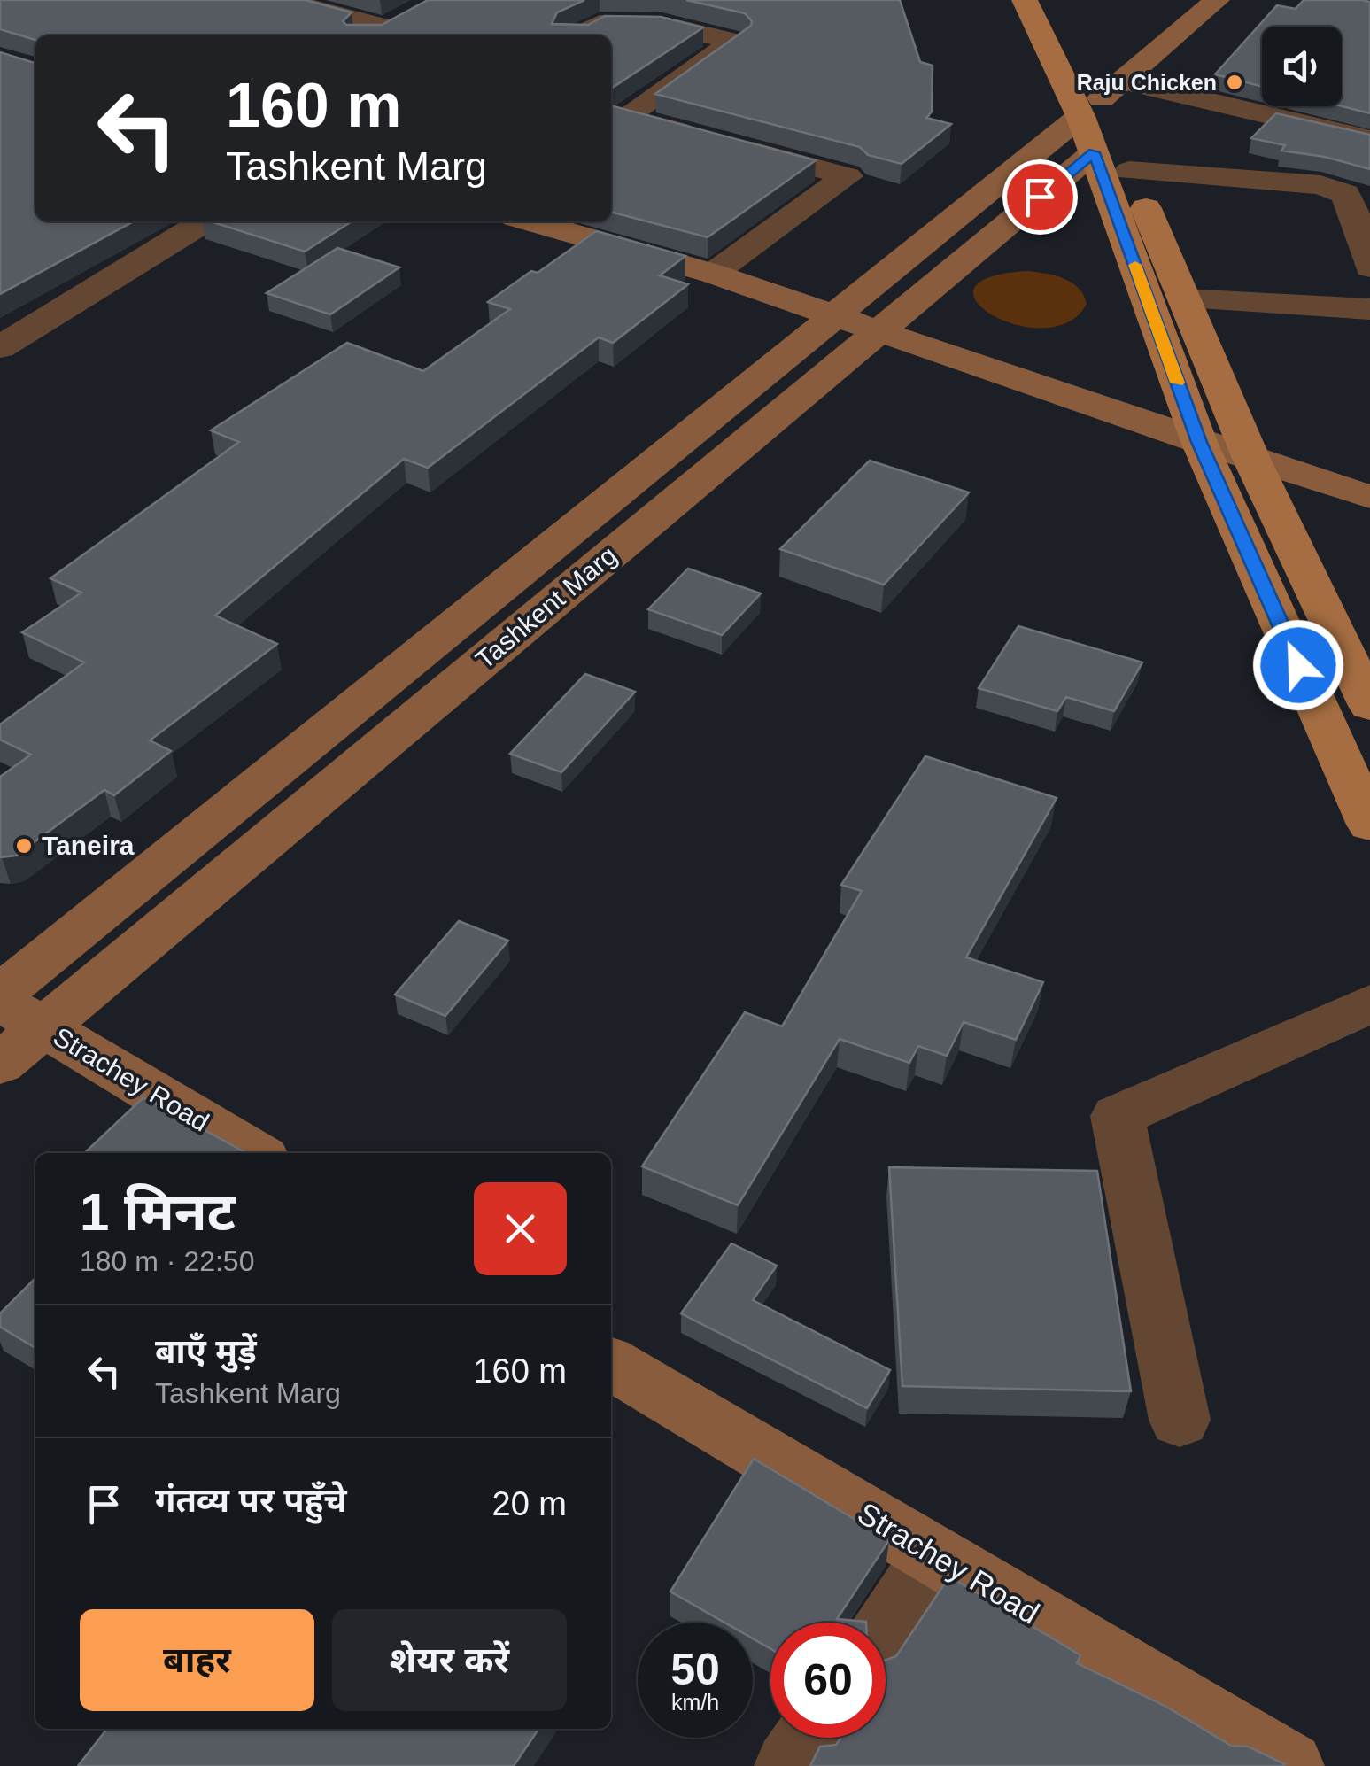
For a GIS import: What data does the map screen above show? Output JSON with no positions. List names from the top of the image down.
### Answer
{
  "streets": {
    "street": ["Tashkent Marg", "Strachey Road"]
  },
  "crossings": [
    ["Tashkent Marg", "Strachey Road"]
  ],
  "places": ["Raju Chicken", "Taneira"],
  "page": {
    "turn": ["160 m", "Tashkent Marg"],
    "heading": ["1 मिनट", "180 m · 22:50"],
    "list": [
      {
        "name": "बाएँ मुड़ें",
        "note": "Tashkent Marg",
        "value": "160 m"
      },
      {
        "name": "गंतव्य पर पहुँचे",
        "value": "20 m"
      }
    ],
    "buttons": ["बाहर", "शेयर करें"],
    "speed": "50 km/h",
    "limit": "60"
  }
}
